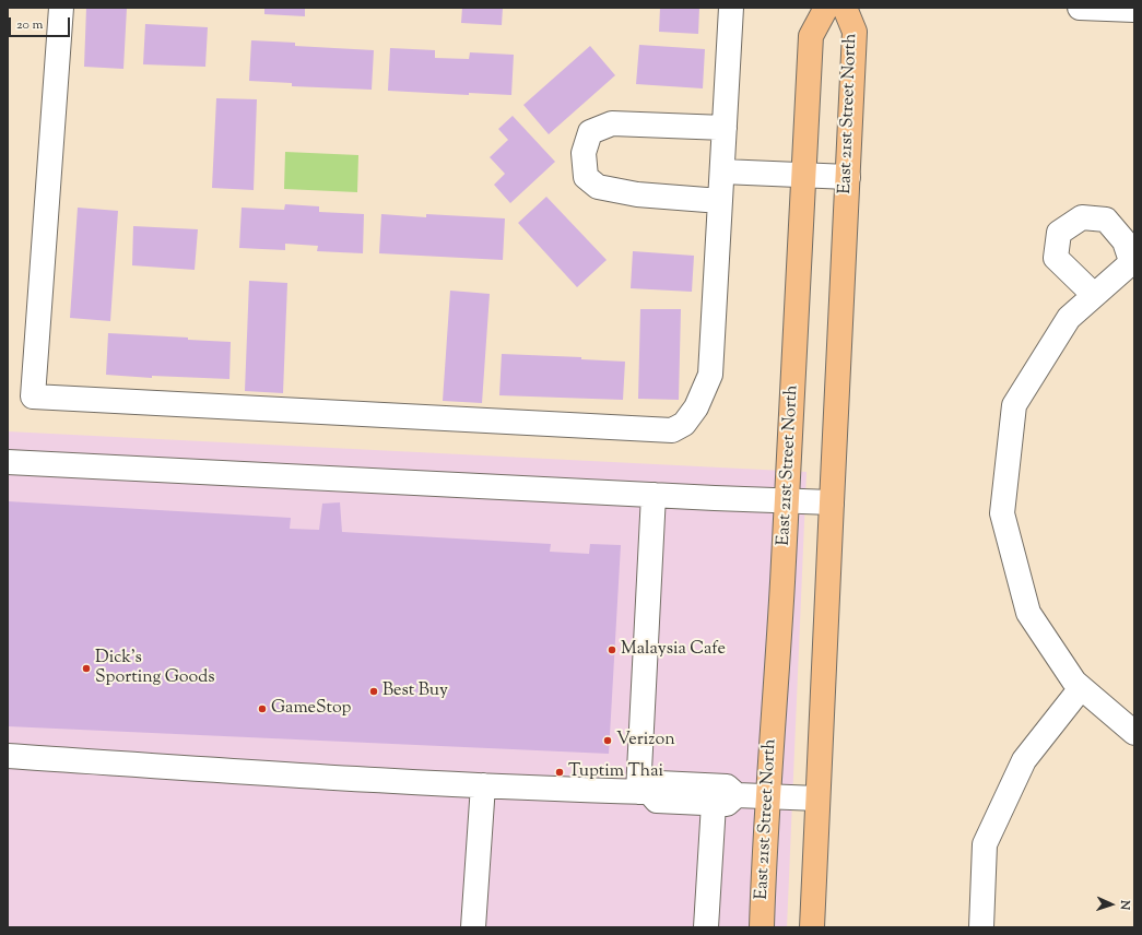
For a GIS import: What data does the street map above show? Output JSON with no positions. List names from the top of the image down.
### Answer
{
  "streets": {
    "main road": ["East 21st Street North"]
  },
  "places": [
    "Malaysia Cafe",
    "Dick's Sporting Goods",
    "Best Buy",
    "GameStop",
    "Verizon",
    "Tuptim Thai"
  ],
  "scale_bar": "20 m",
  "north": "right"
}
